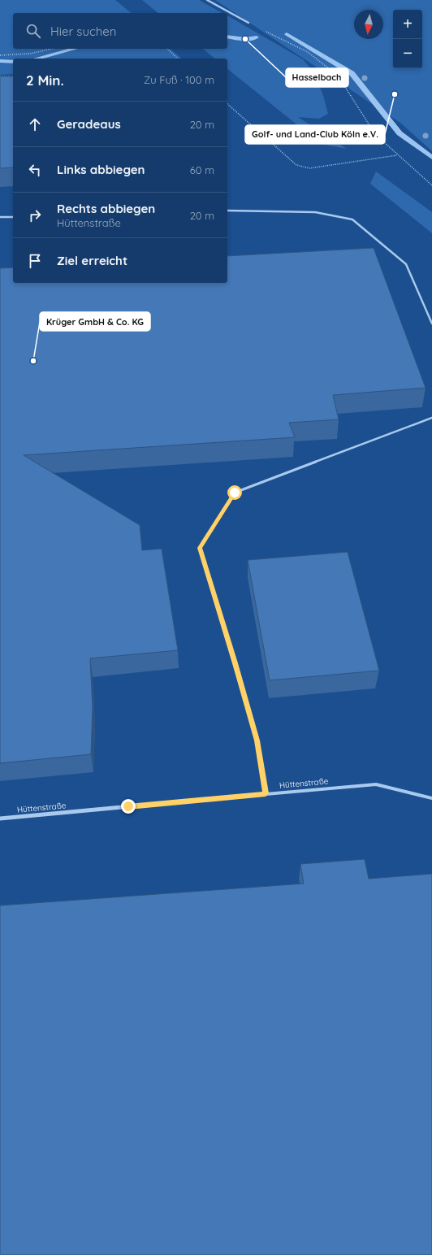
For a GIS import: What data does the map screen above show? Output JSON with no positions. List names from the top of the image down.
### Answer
{
  "streets": {
    "street": ["Hüttenstraße"]
  },
  "places": ["Hasselbach", "Golf- und Land-Club Köln e.V.", "Krüger GmbH & Co. KG"],
  "north": "bottom",
  "page": {
    "map_buttons": ["+", "−"],
    "search": "Hier suchen",
    "heading": ["2 Min.", "Zu Fuß · 100 m"],
    "list": [
      ["Geradeaus", "20 m"],
      ["Links abbiegen", "60 m"],
      ["Rechts abbiegen", "Hüttenstraße", "20 m"],
      "Ziel erreicht"
    ]
  }
}
